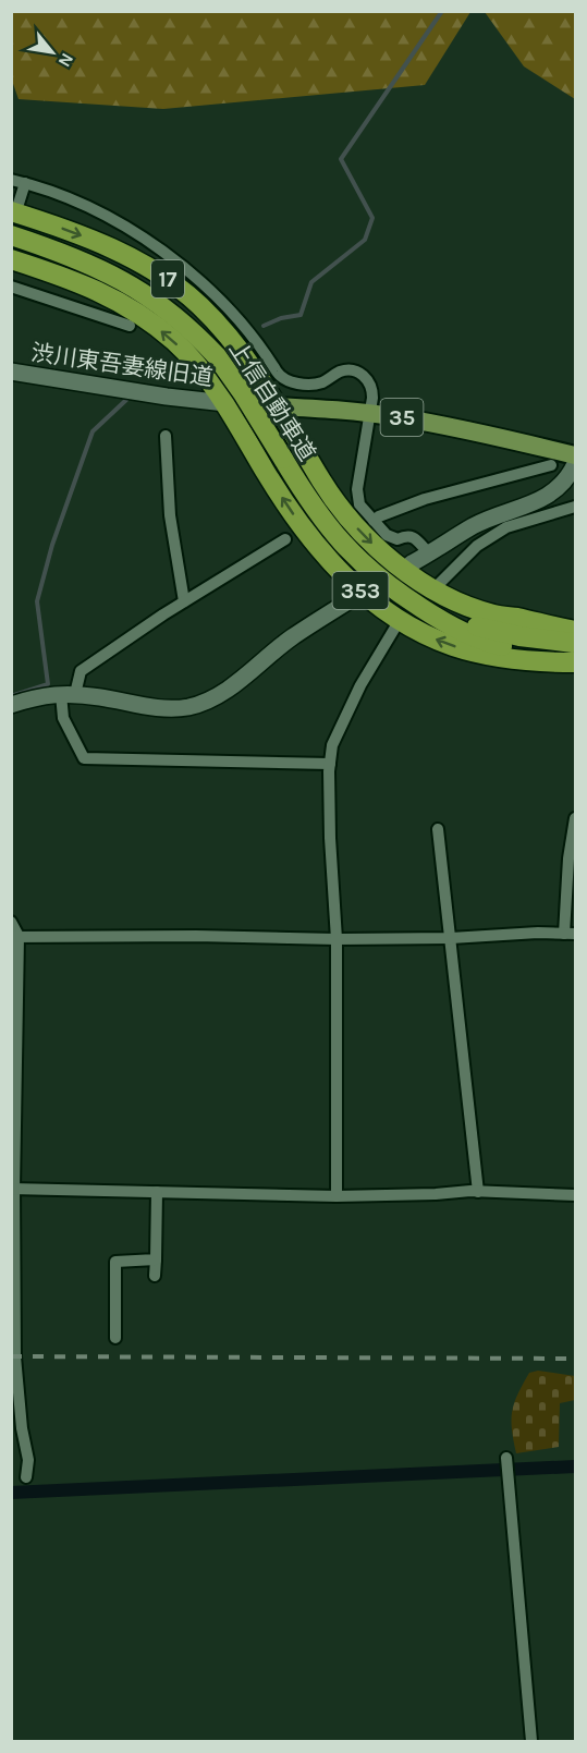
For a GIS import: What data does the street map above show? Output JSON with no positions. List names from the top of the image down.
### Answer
{
  "streets": {
    "highway": ["17", "上信自動車道", "353"],
    "main road": ["35"],
    "street": ["渋川東吾妻線旧道"]
  },
  "crossings": [
    ["17", "渋川東吾妻線旧道"],
    ["17", "35"],
    ["17", "353"],
    ["渋川東吾妻線旧道", "35"],
    ["渋川東吾妻線旧道", "353"],
    ["35", "353"]
  ],
  "north": "bottom right"
}
